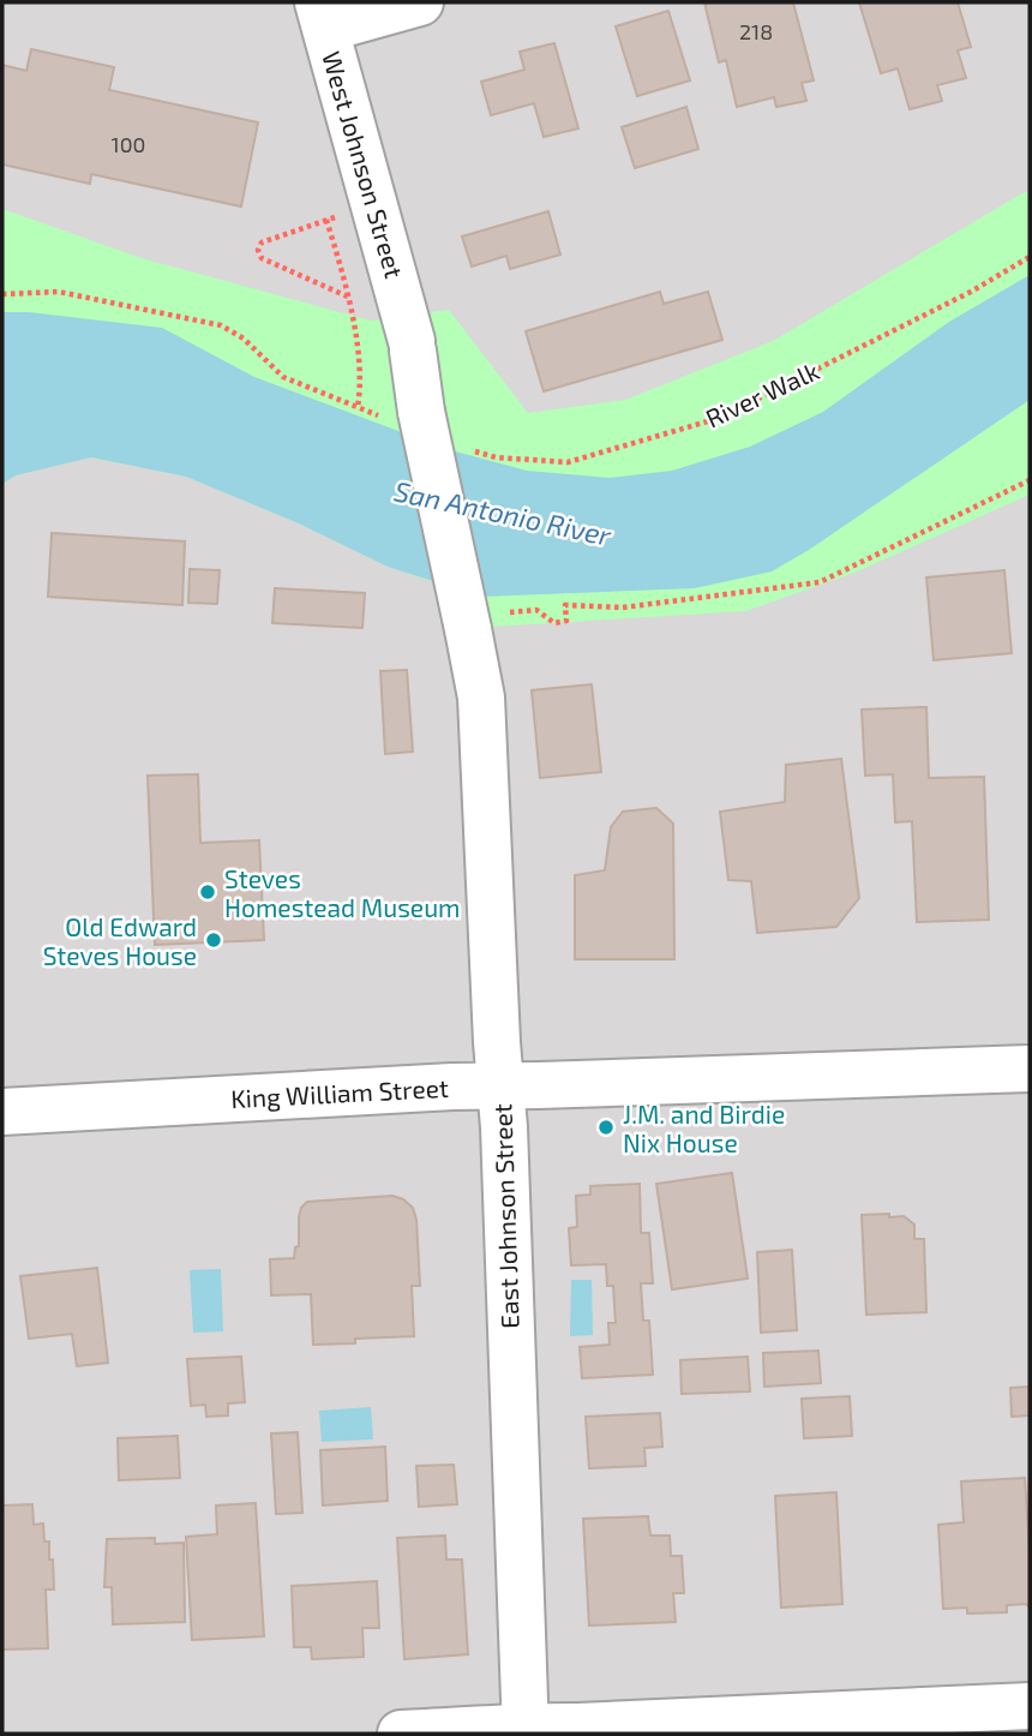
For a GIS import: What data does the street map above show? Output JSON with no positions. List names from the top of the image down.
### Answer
{
  "streets": {
    "street": ["West Johnson Street", "King William Street", "East Johnson Street"],
    "path": ["River Walk"]
  },
  "crossings": [
    ["King William Street", "East Johnson Street"]
  ],
  "water": ["San Antonio River"],
  "places": ["Steves Homestead Museum", "Old Edward Steves House", "J.M. and Birdie Nix House"],
  "house_numbers": ["218", "100"]
}
